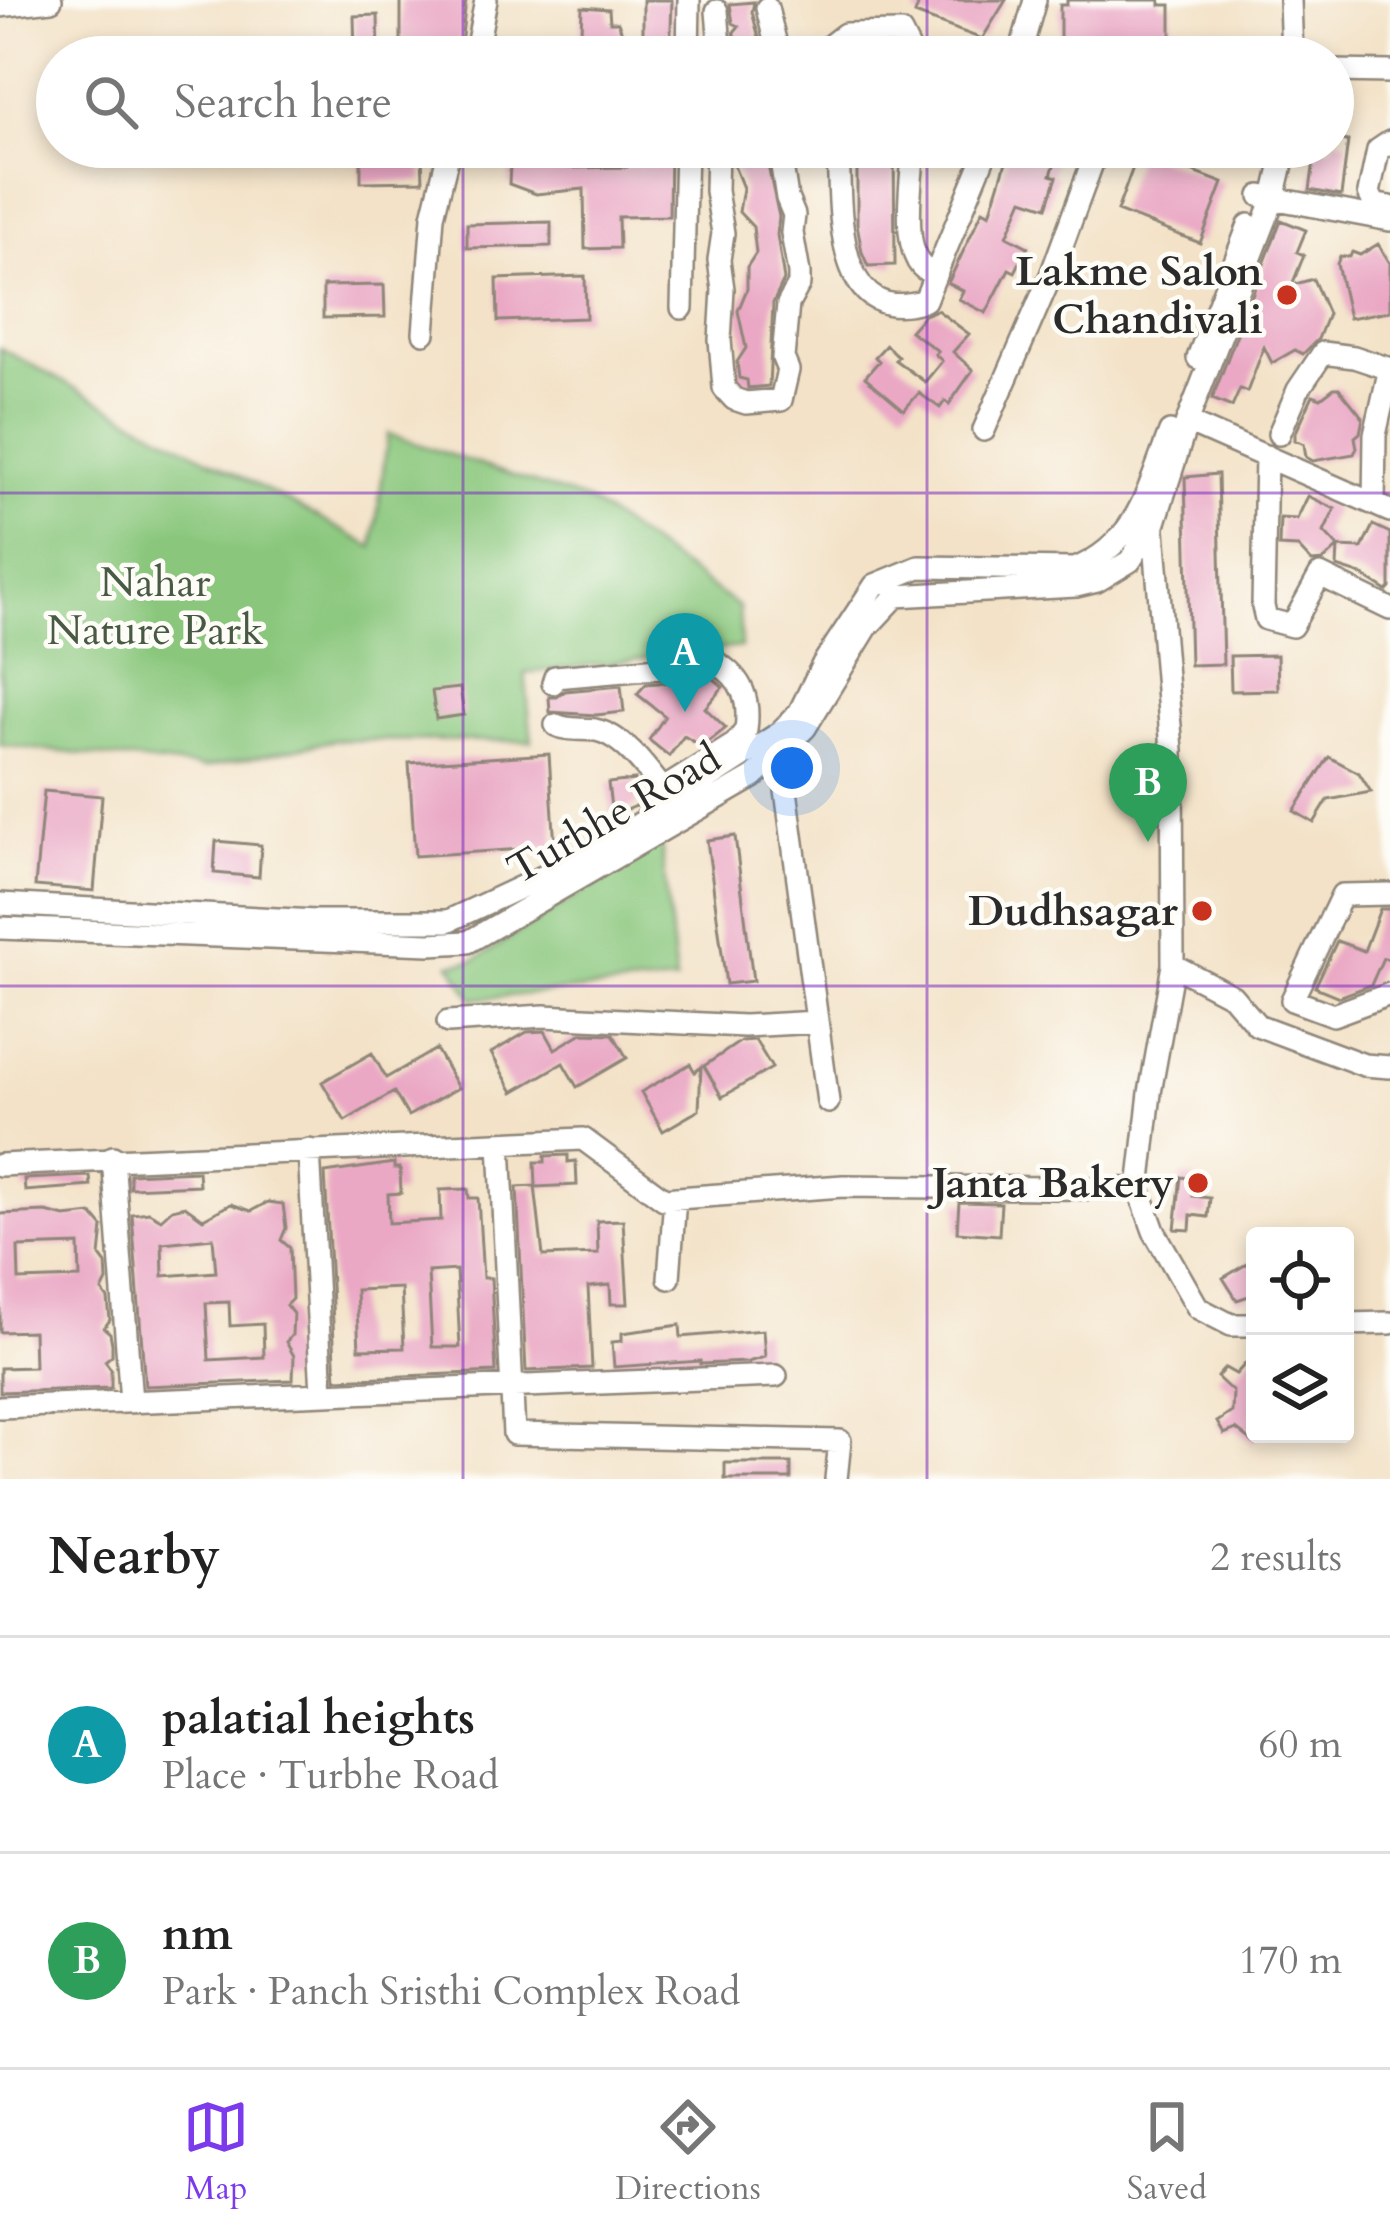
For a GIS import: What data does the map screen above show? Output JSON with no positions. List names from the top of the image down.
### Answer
{
  "streets": {
    "street": ["Turbhe Road"]
  },
  "parks": ["Nahar Nature Park"],
  "places": ["Lakme Salon Chandivali", "Dudhsagar", "Janta Bakery"],
  "page": {
    "search": "Search here",
    "pins": ["A", "B"],
    "heading": ["Nearby", "2 results"],
    "list": [
      {
        "mark": "A",
        "name": "palatial heights",
        "note": "Place · Turbhe Road",
        "value": "60 m"
      },
      {
        "mark": "B",
        "name": "nm",
        "note": "Park · Panch Sristhi Complex Road",
        "value": "170 m"
      }
    ],
    "nav": ["Map", "Directions", "Saved"]
  }
}
